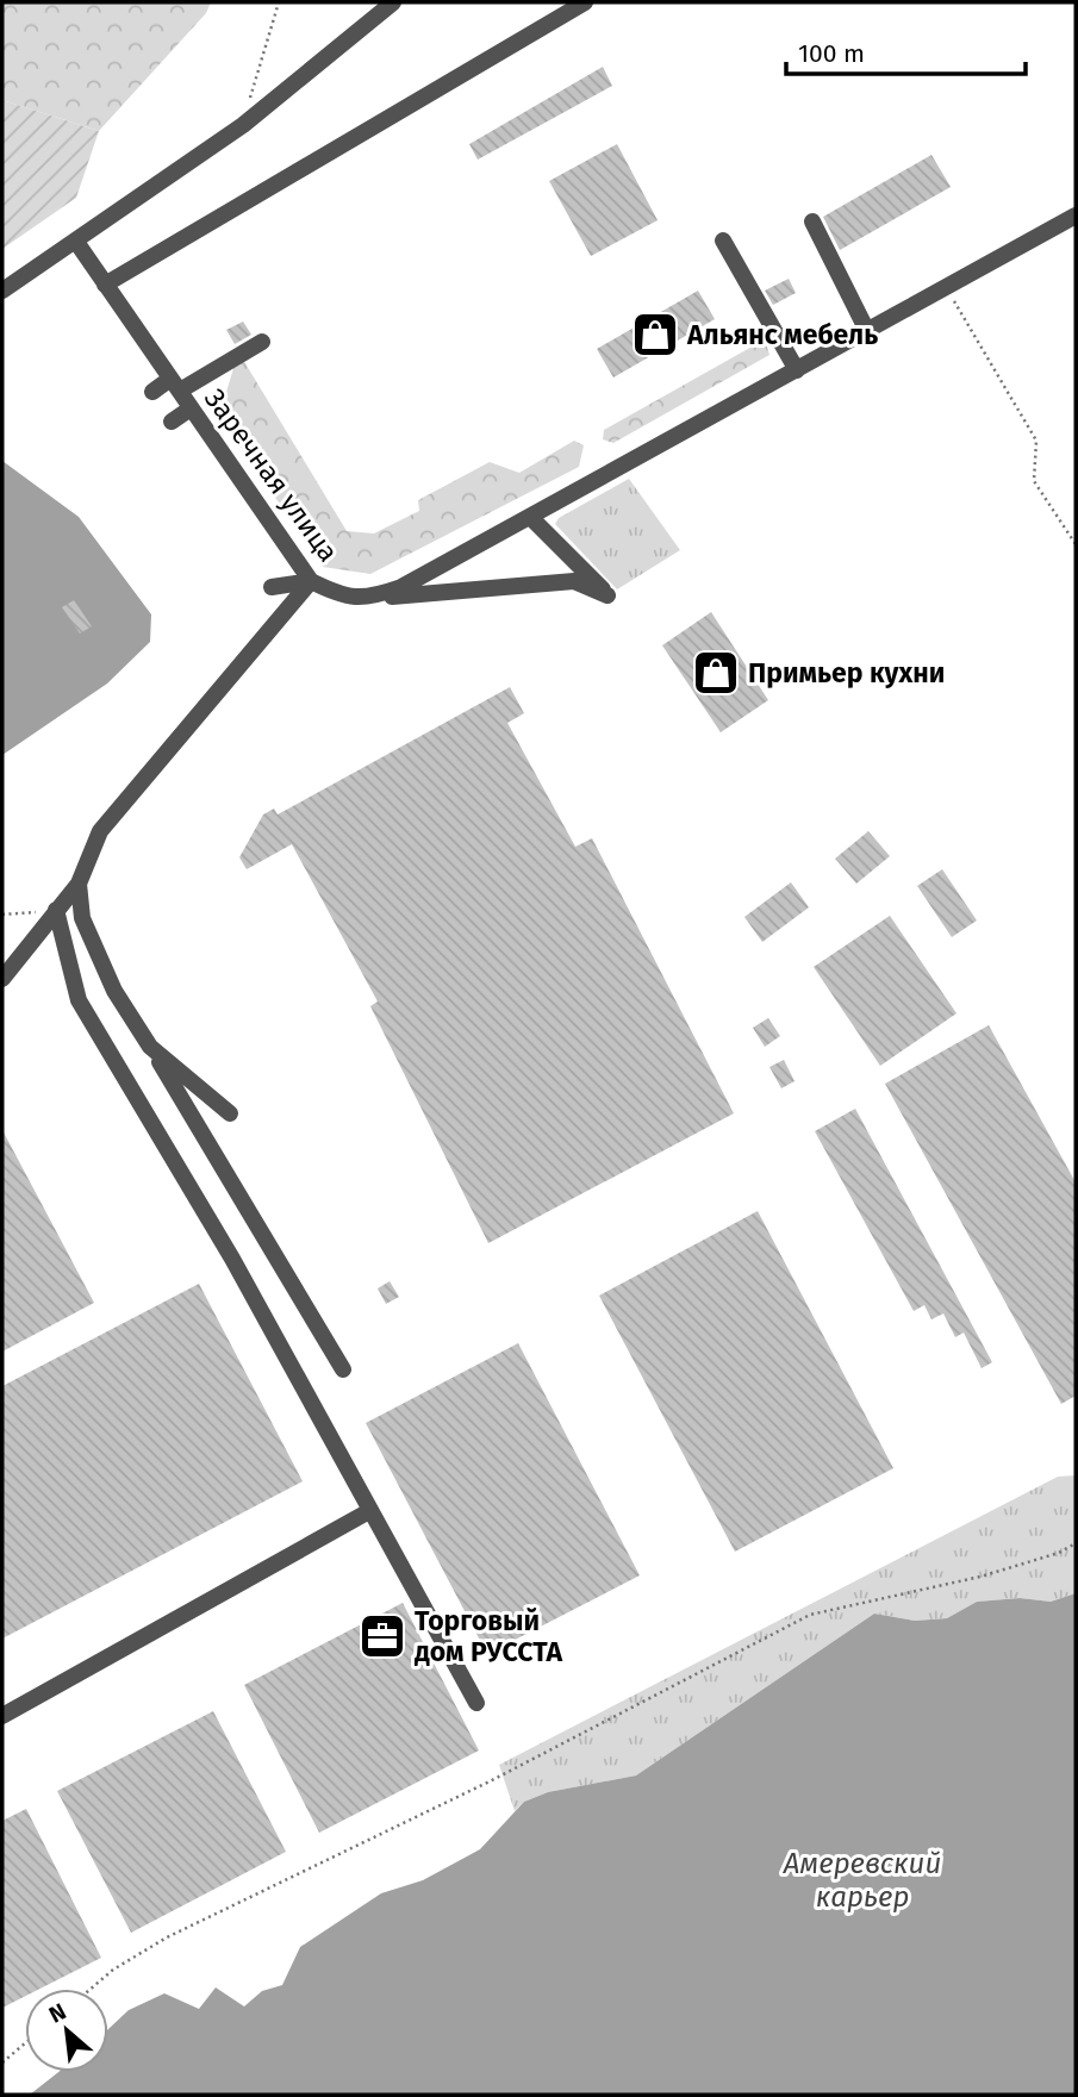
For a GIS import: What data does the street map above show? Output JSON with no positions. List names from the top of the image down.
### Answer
{
  "streets": {
    "street": ["Заречная улица"]
  },
  "water": ["Амеревский карьер"],
  "places": {
    "shop": ["Альянс мебель", "Примьер кухни"],
    "office": ["Торговый дом РУССТА"]
  },
  "scale_bar": "100 m",
  "north": "top left"
}
